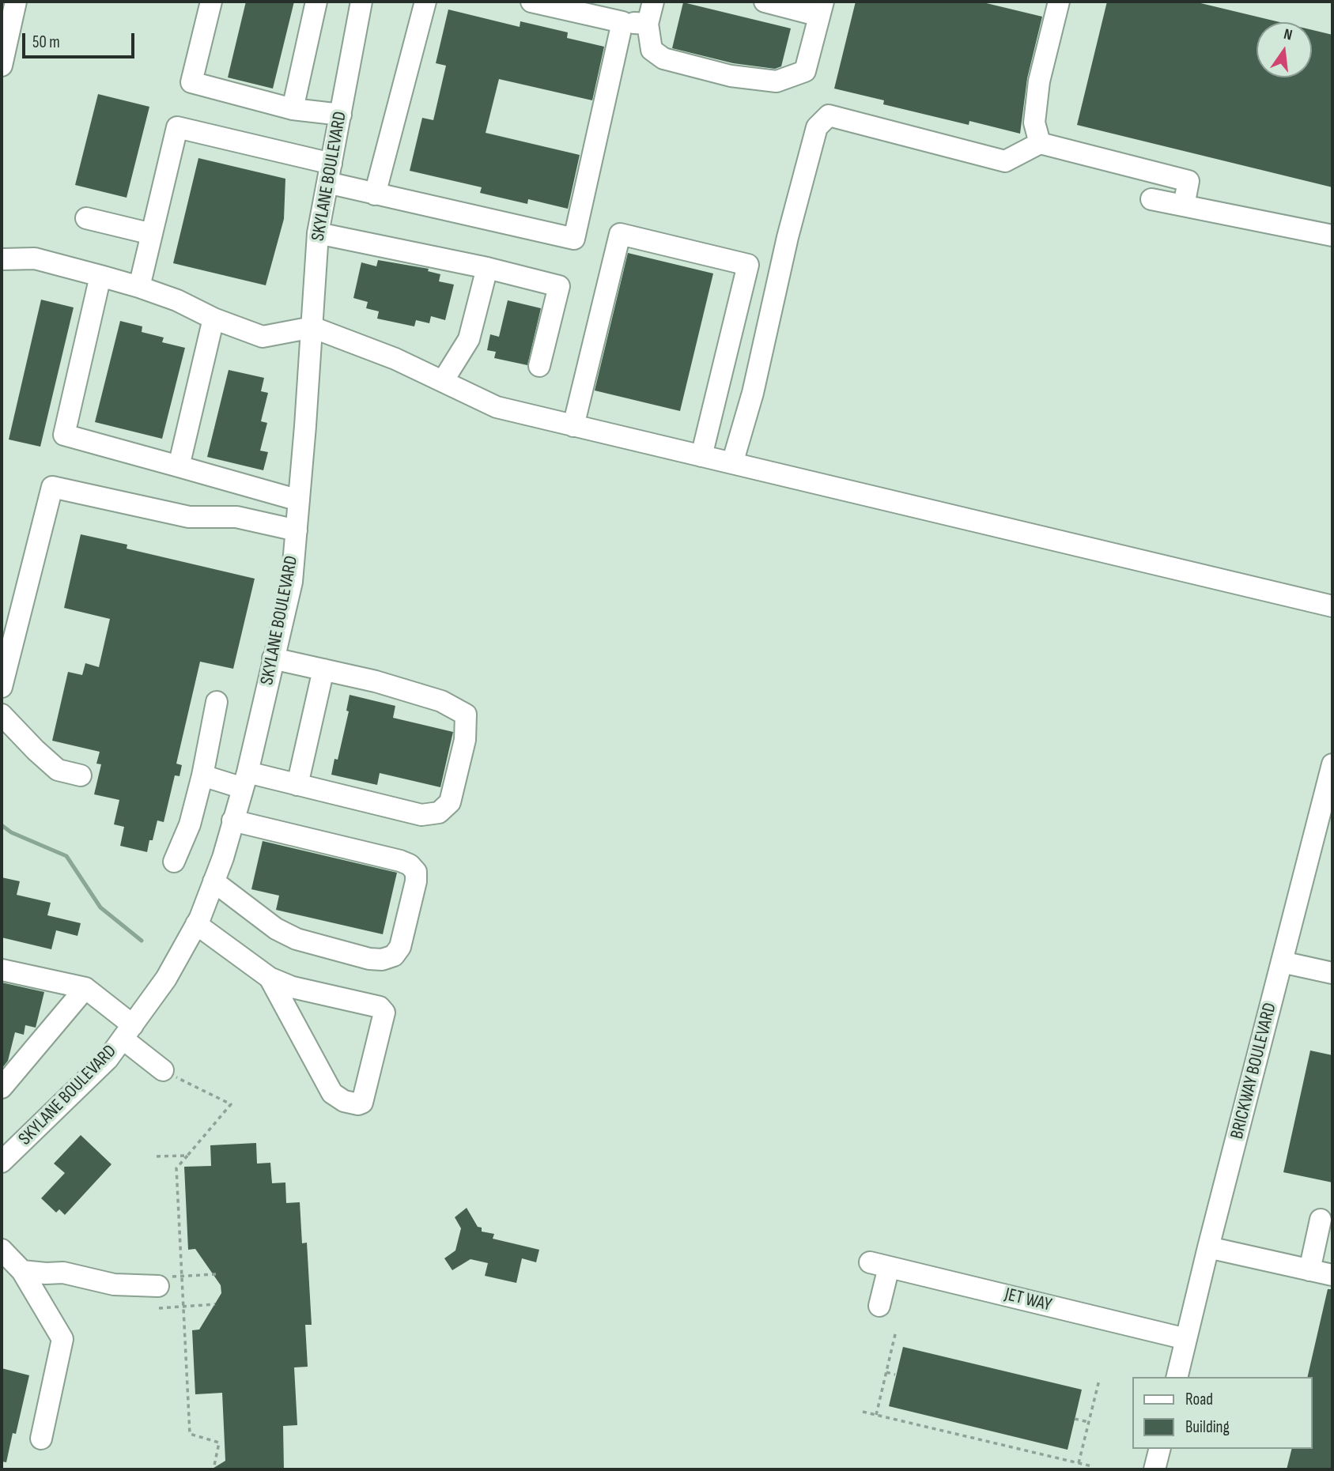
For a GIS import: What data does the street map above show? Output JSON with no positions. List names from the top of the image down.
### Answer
{
  "streets": {
    "street": ["SKYLANE BOULEVARD", "BRICKWAY BOULEVARD", "JET WAY"]
  },
  "crossings": [
    ["BRICKWAY BOULEVARD", "JET WAY"]
  ],
  "legend": ["Road", "Building"],
  "scale_bar": "50 m",
  "north": "top"
}
